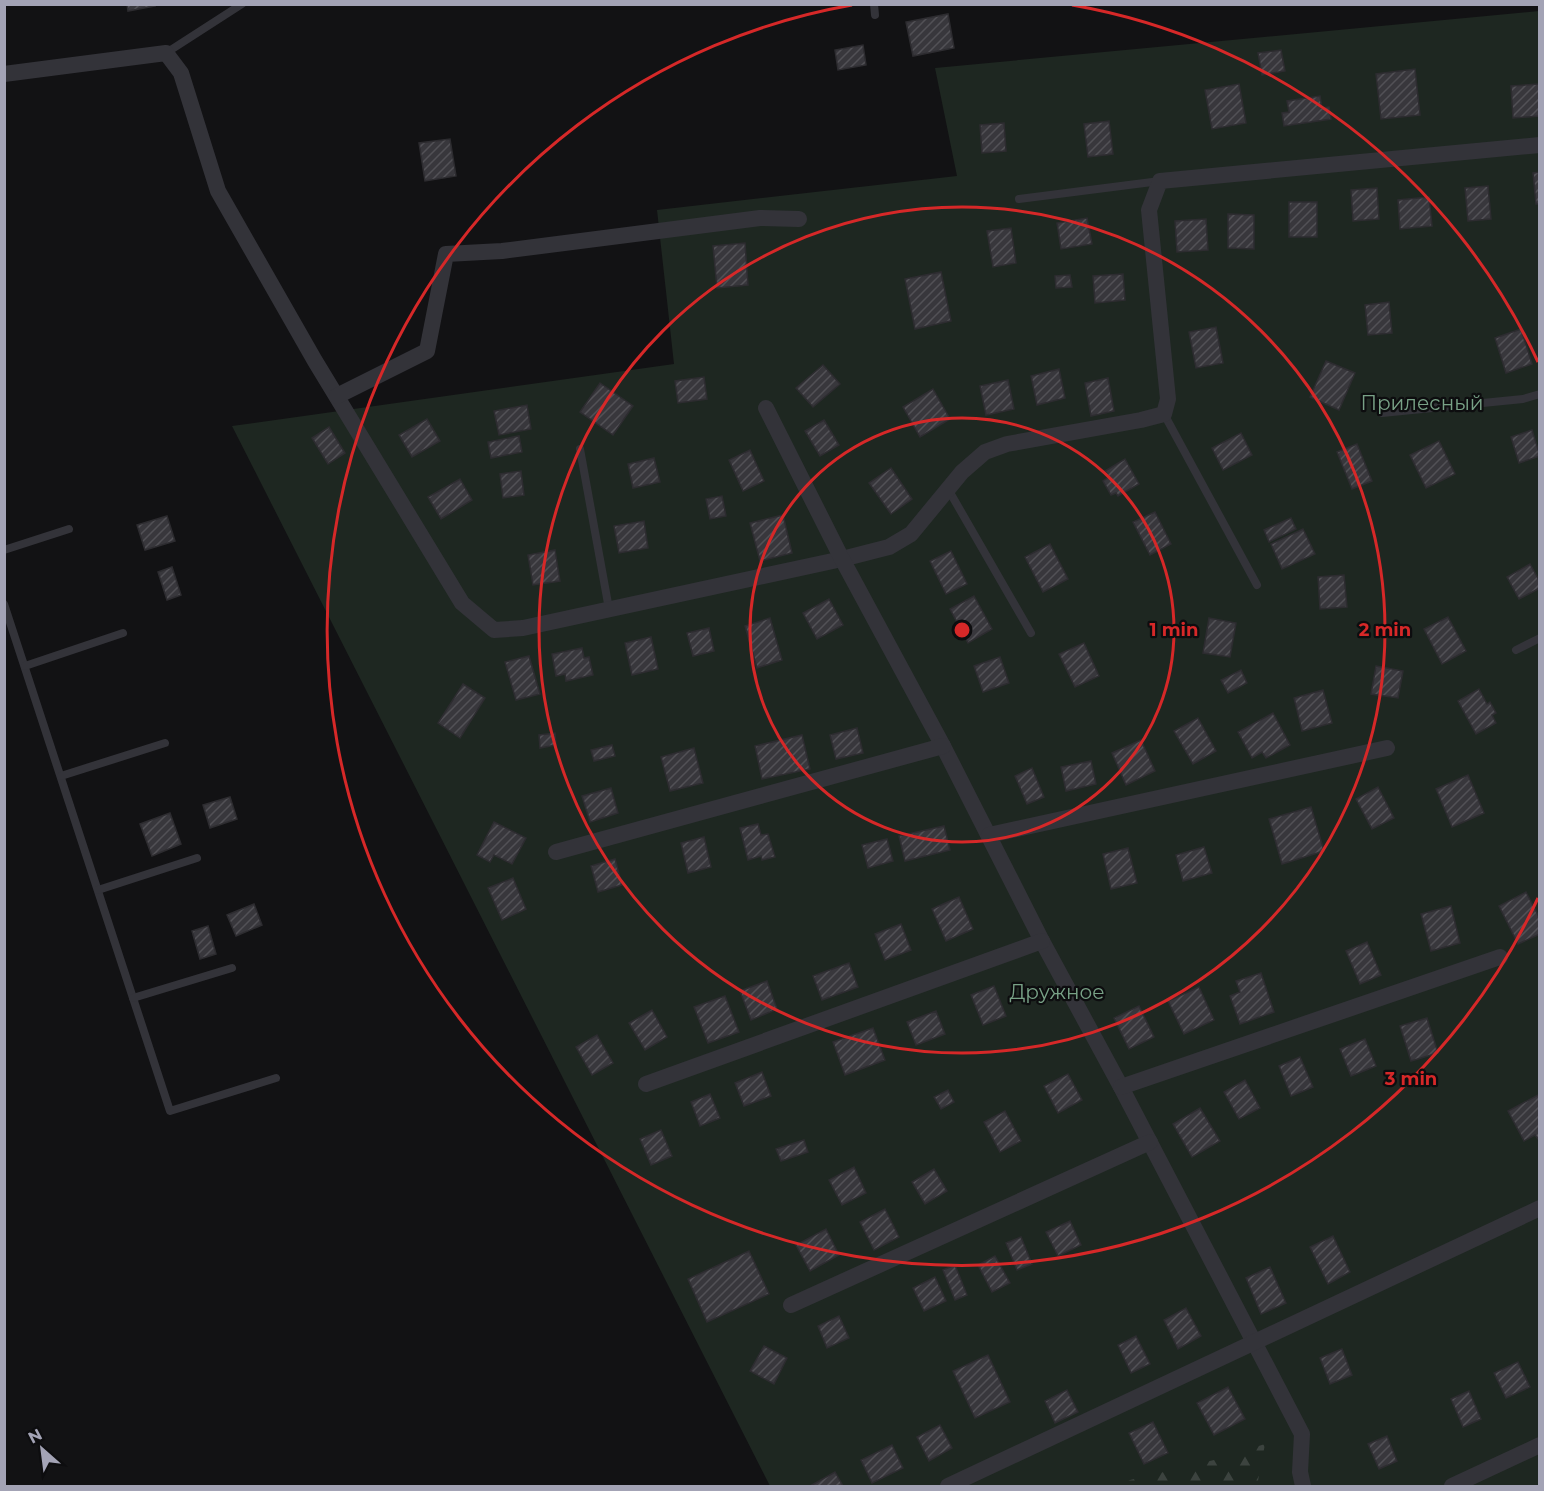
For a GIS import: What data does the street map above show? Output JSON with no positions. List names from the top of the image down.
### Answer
{
  "parks": ["Прилесный", "Дружное"],
  "north": "top left",
  "rings": ["1 min", "2 min", "3 min"]
}
